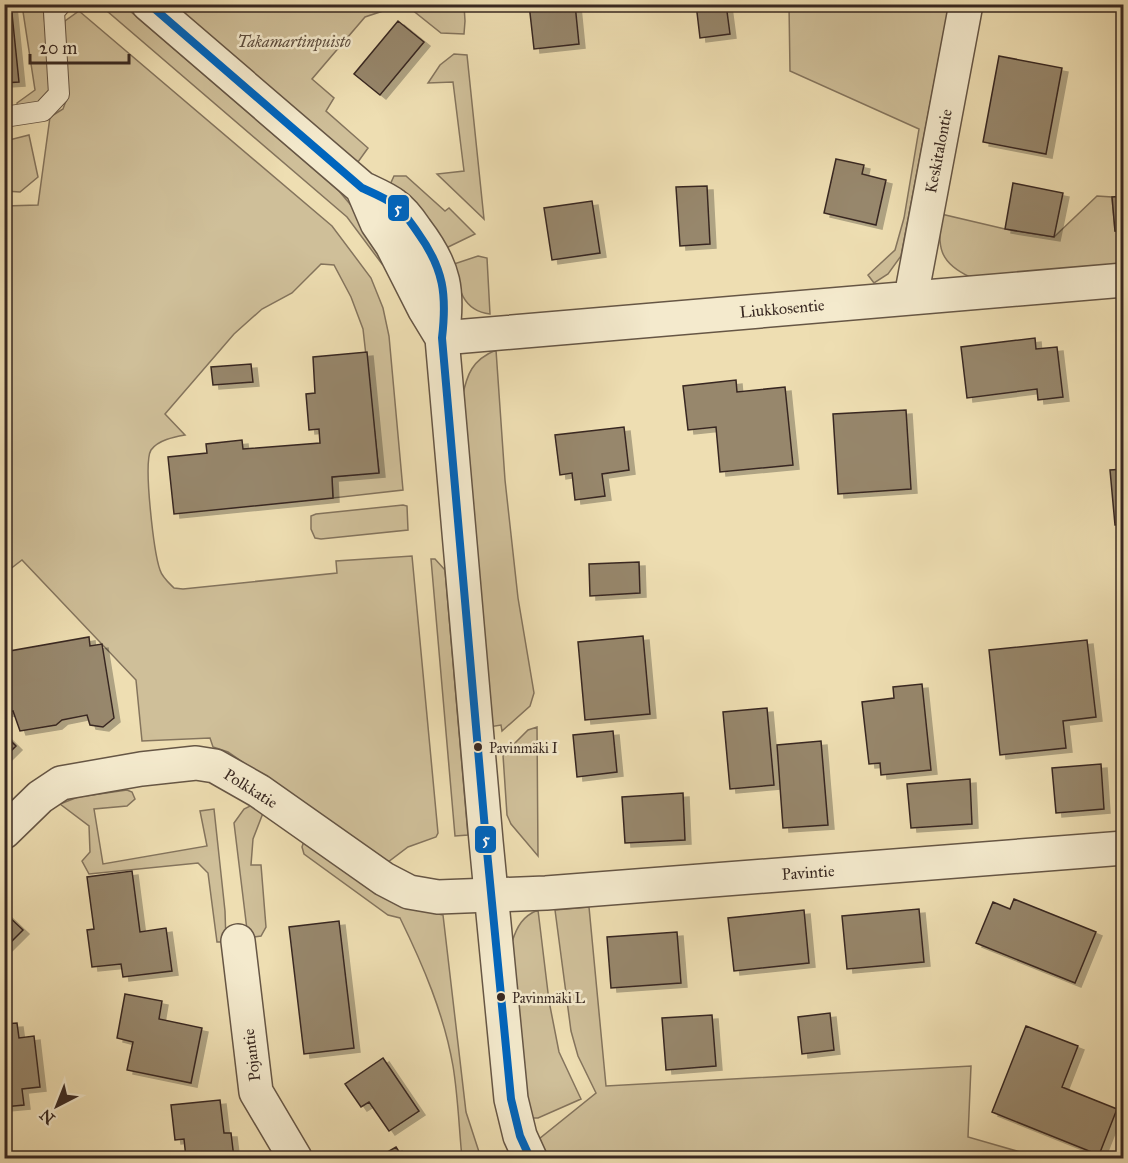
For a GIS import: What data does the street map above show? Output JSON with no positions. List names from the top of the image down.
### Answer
{
  "streets": {
    "street": [
      "Keskitalontie",
      "Liukkosentie",
      "Polkkatie",
      "Pavintie",
      "Pojantie"
    ]
  },
  "crossings": [
    ["Keskitalontie", "Liukkosentie"],
    ["Polkkatie", "Pavintie"]
  ],
  "parks": ["Takamartinpuisto"],
  "places": ["Pavinmäki I", "Pavinmäki L"],
  "lines": ["transit line 5"],
  "scale_bar": "20 m",
  "north": "bottom left"
}
